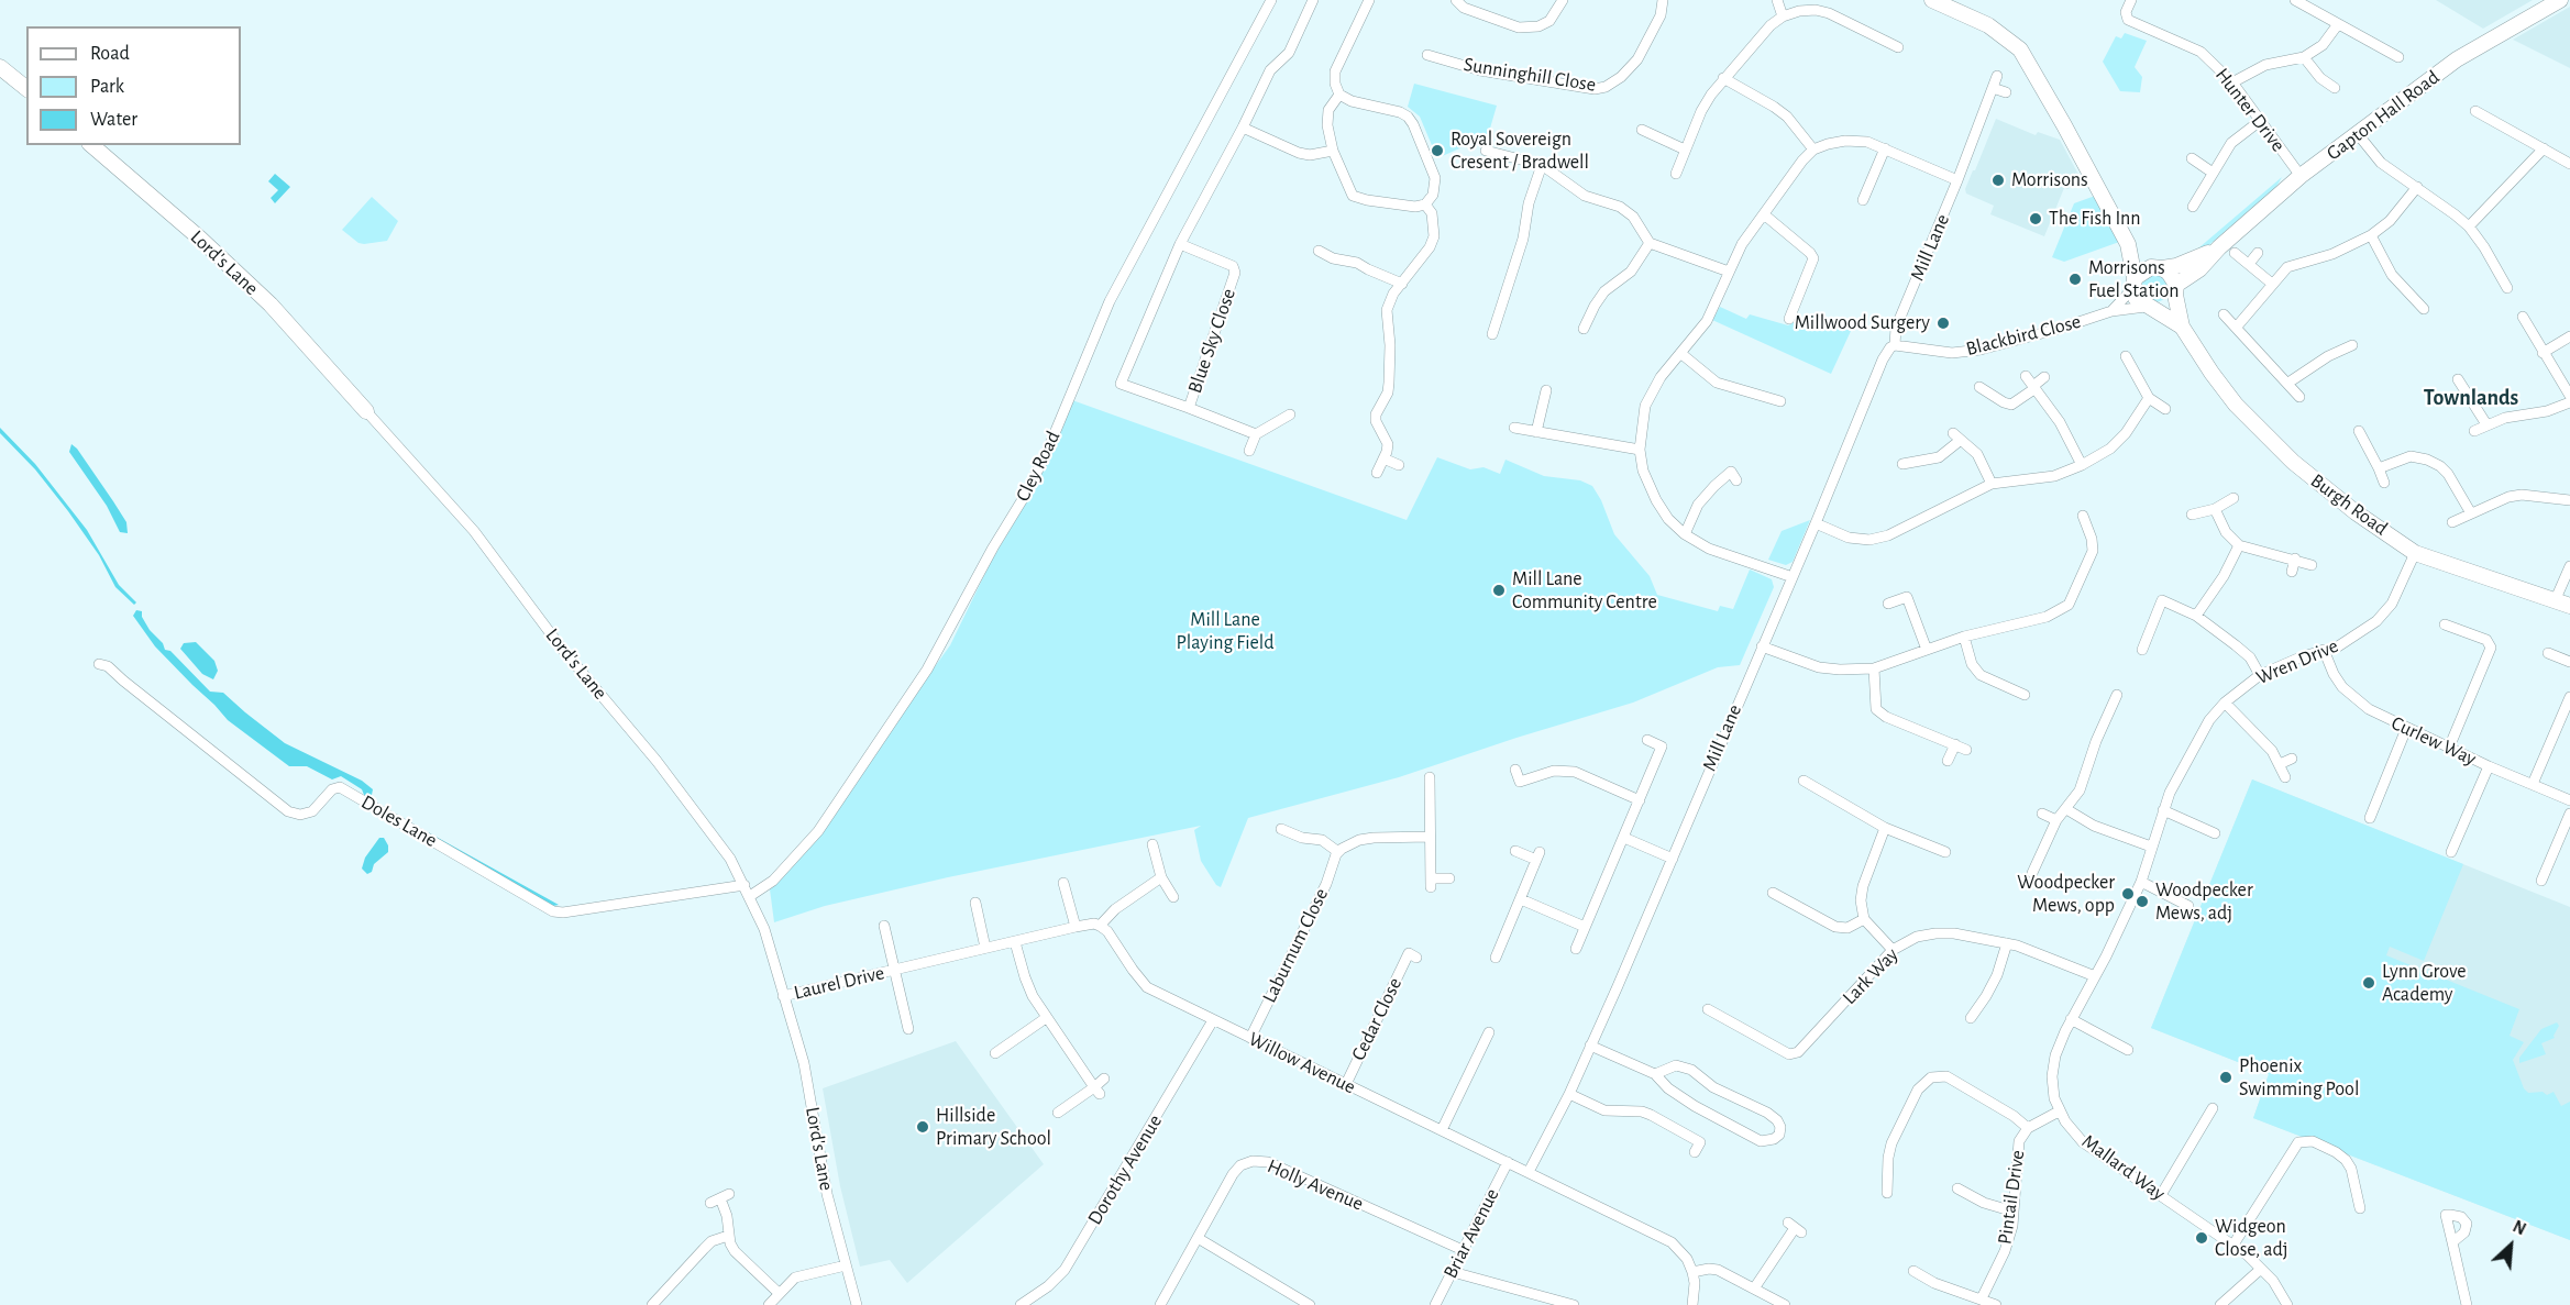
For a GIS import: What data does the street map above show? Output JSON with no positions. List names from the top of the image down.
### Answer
{
  "streets": {
    "street": [
      "Sunninghill Close",
      "Hunter Drive",
      "Gapton Hall Road",
      "Mill Lane",
      "Lord's Lane",
      "Blackbird Close",
      "Blue Sky Close",
      "Cley Road",
      "Burgh Road",
      "Wren Drive",
      "Curlew Way",
      "Doles Lane",
      "Laburnum Close",
      "Lark Way",
      "Laurel Drive",
      "Cedar Close",
      "Willow Avenue",
      "Mallard Way",
      "Dorothy Avenue",
      "Holly Avenue",
      "Pintail Drive",
      "Briar Avenue"
    ]
  },
  "crossings": [
    ["Hunter Drive", "Gapton Hall Road"],
    ["Gapton Hall Road", "Blackbird Close"],
    ["Gapton Hall Road", "Burgh Road"],
    ["Mill Lane", "Blackbird Close"],
    ["Mill Lane", "Willow Avenue"],
    ["Lord's Lane", "Cley Road"],
    ["Lord's Lane", "Doles Lane"],
    ["Lord's Lane", "Laurel Drive"],
    ["Blackbird Close", "Burgh Road"],
    ["Burgh Road", "Wren Drive"],
    ["Wren Drive", "Curlew Way"],
    ["Wren Drive", "Mallard Way"],
    ["Laburnum Close", "Willow Avenue"],
    ["Lark Way", "Mallard Way"],
    ["Laurel Drive", "Willow Avenue"],
    ["Cedar Close", "Willow Avenue"],
    ["Willow Avenue", "Dorothy Avenue"],
    ["Willow Avenue", "Briar Avenue"],
    ["Mallard Way", "Pintail Drive"],
    ["Holly Avenue", "Briar Avenue"]
  ],
  "districts": ["Townlands"],
  "parks": ["Mill Lane Playing Field"],
  "places": [
    "Royal Sovereign Cresent / Bradwell",
    "Morrisons",
    "The Fish Inn",
    "Morrisons Fuel Station",
    "Millwood Surgery",
    "Mill Lane Community Centre",
    "Woodpecker Mews, opp",
    "Woodpecker Mews, adj",
    "Lynn Grove Academy",
    "Phoenix Swimming Pool",
    "Hillside Primary School",
    "Widgeon Close, adj"
  ],
  "legend": ["Road", "Park", "Water"],
  "north": "top right"
}
